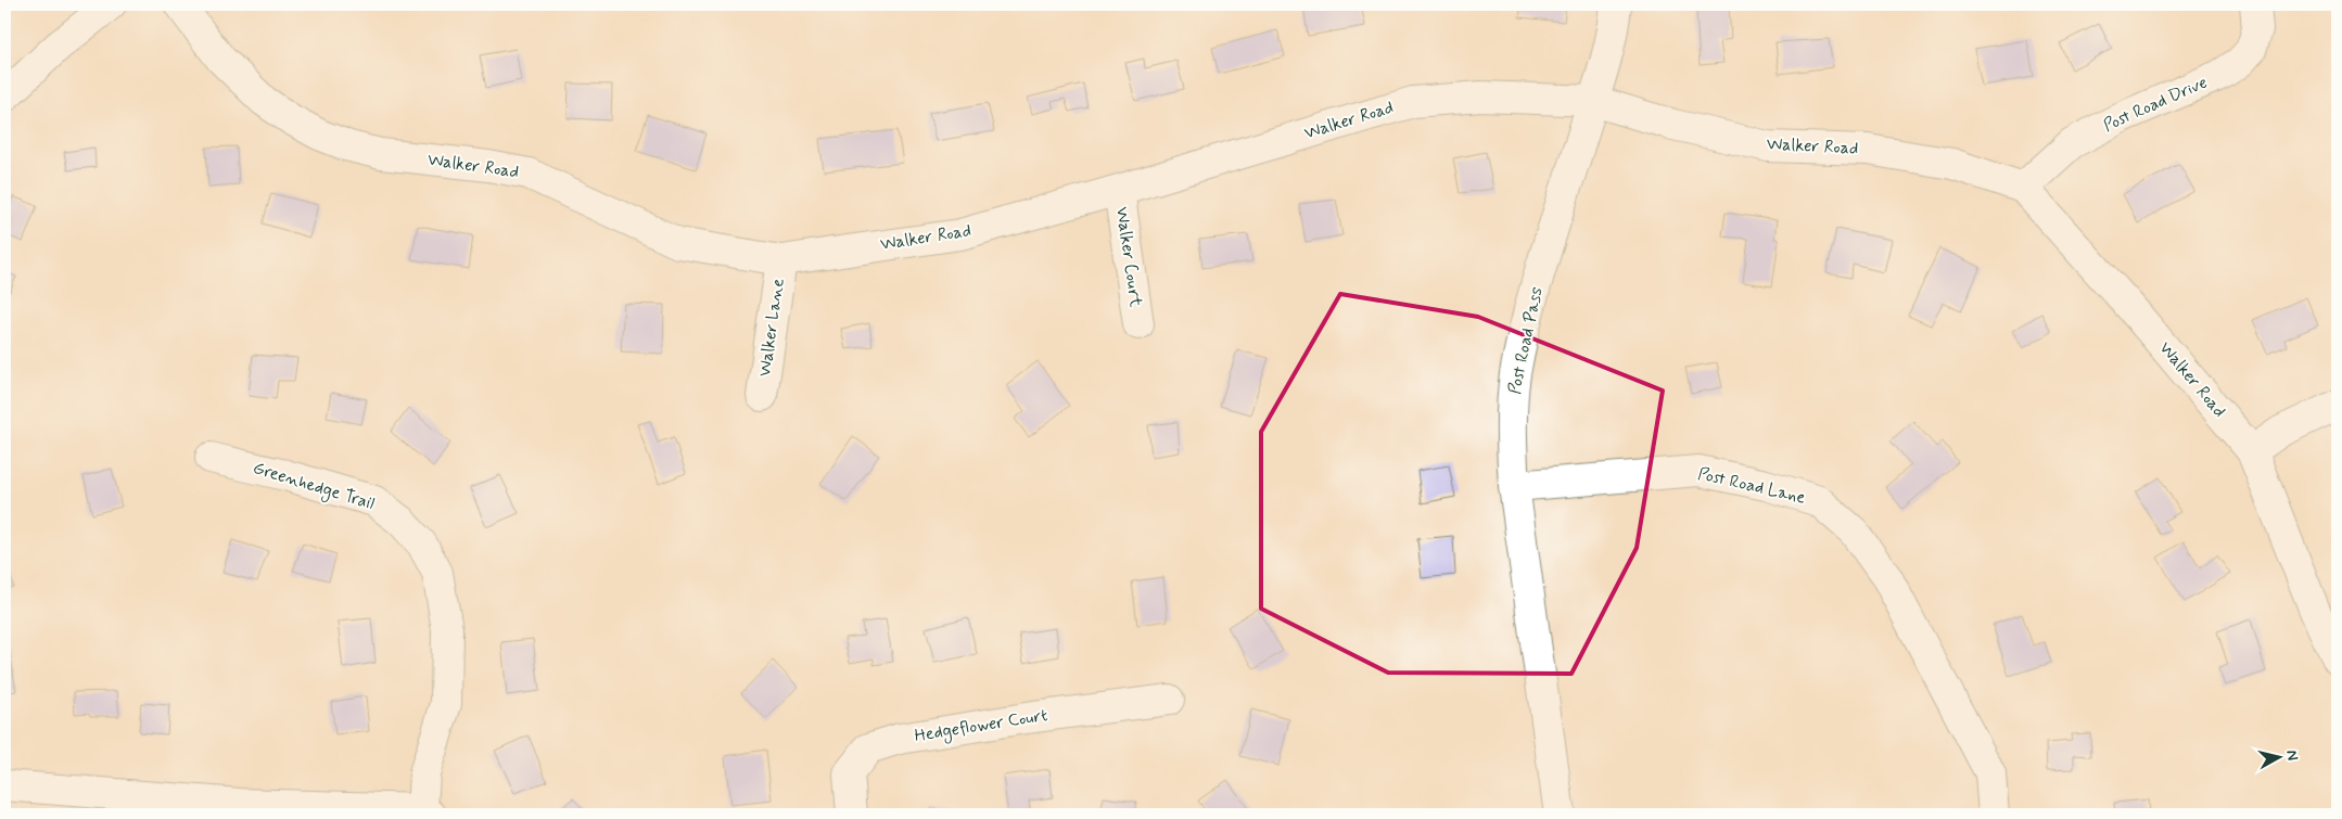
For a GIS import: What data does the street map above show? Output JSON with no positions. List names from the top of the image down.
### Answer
{
  "streets": {
    "street": [
      "Post Road Drive",
      "Walker Road",
      "Walker Court",
      "Walker Lane",
      "Post Road Pass",
      "Greenhedge Trail",
      "Post Road Lane",
      "Hedgeflower Court"
    ]
  },
  "crossings": [
    ["Post Road Drive", "Walker Road"],
    ["Walker Road", "Walker Court"],
    ["Walker Road", "Walker Lane"],
    ["Walker Road", "Post Road Pass"],
    ["Post Road Pass", "Post Road Lane"]
  ],
  "north": "right"
}
